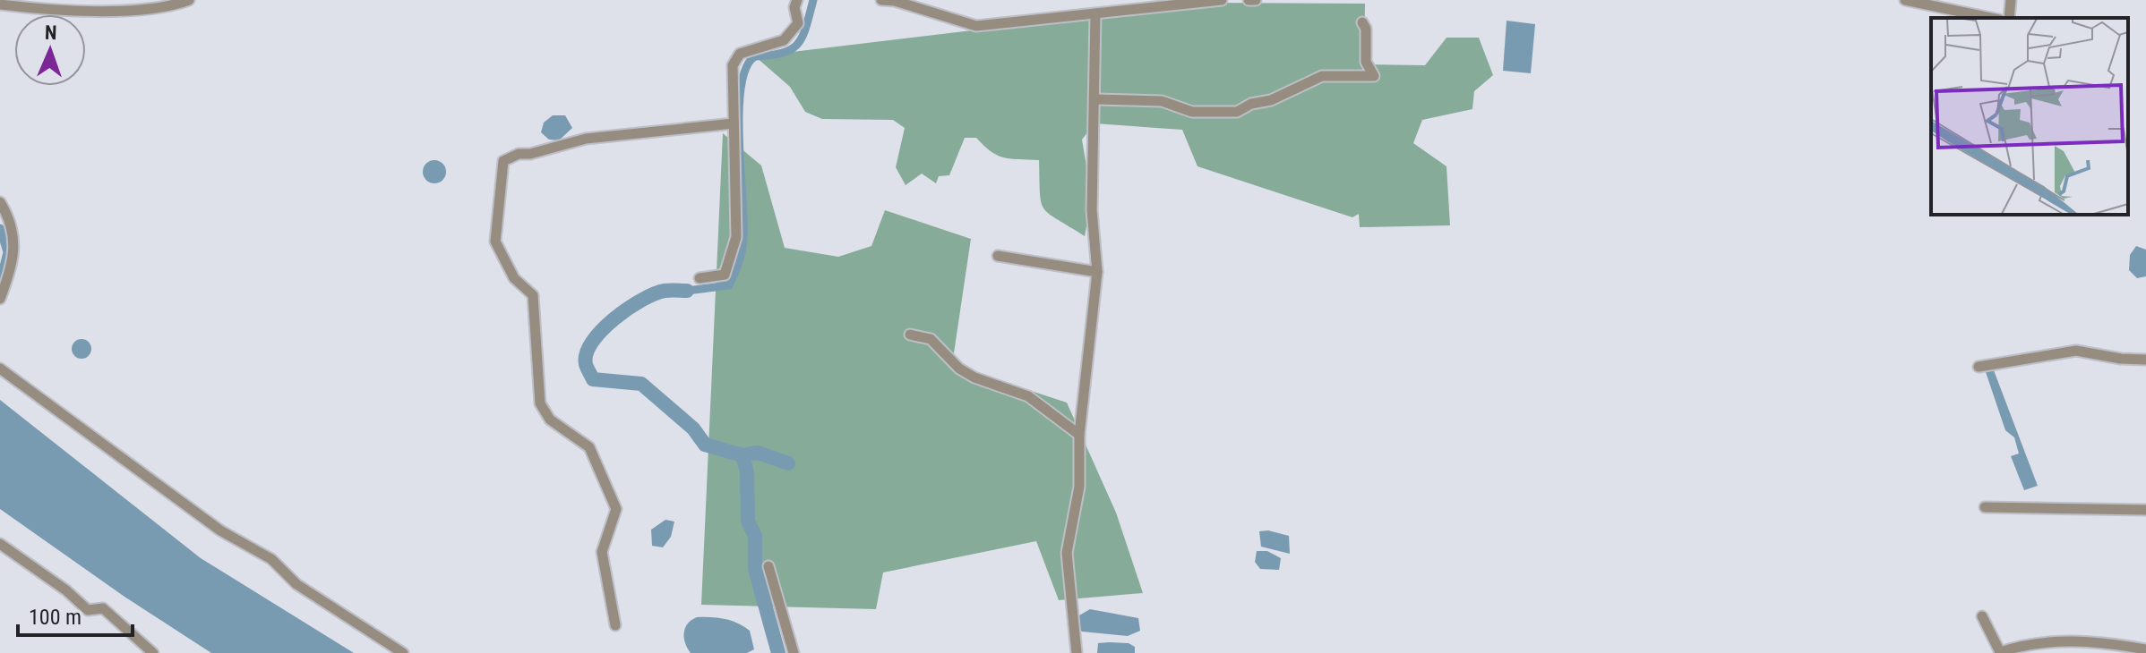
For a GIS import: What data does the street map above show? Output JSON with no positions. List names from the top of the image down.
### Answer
{
  "scale_bar": "100 m",
  "north": "top"
}
